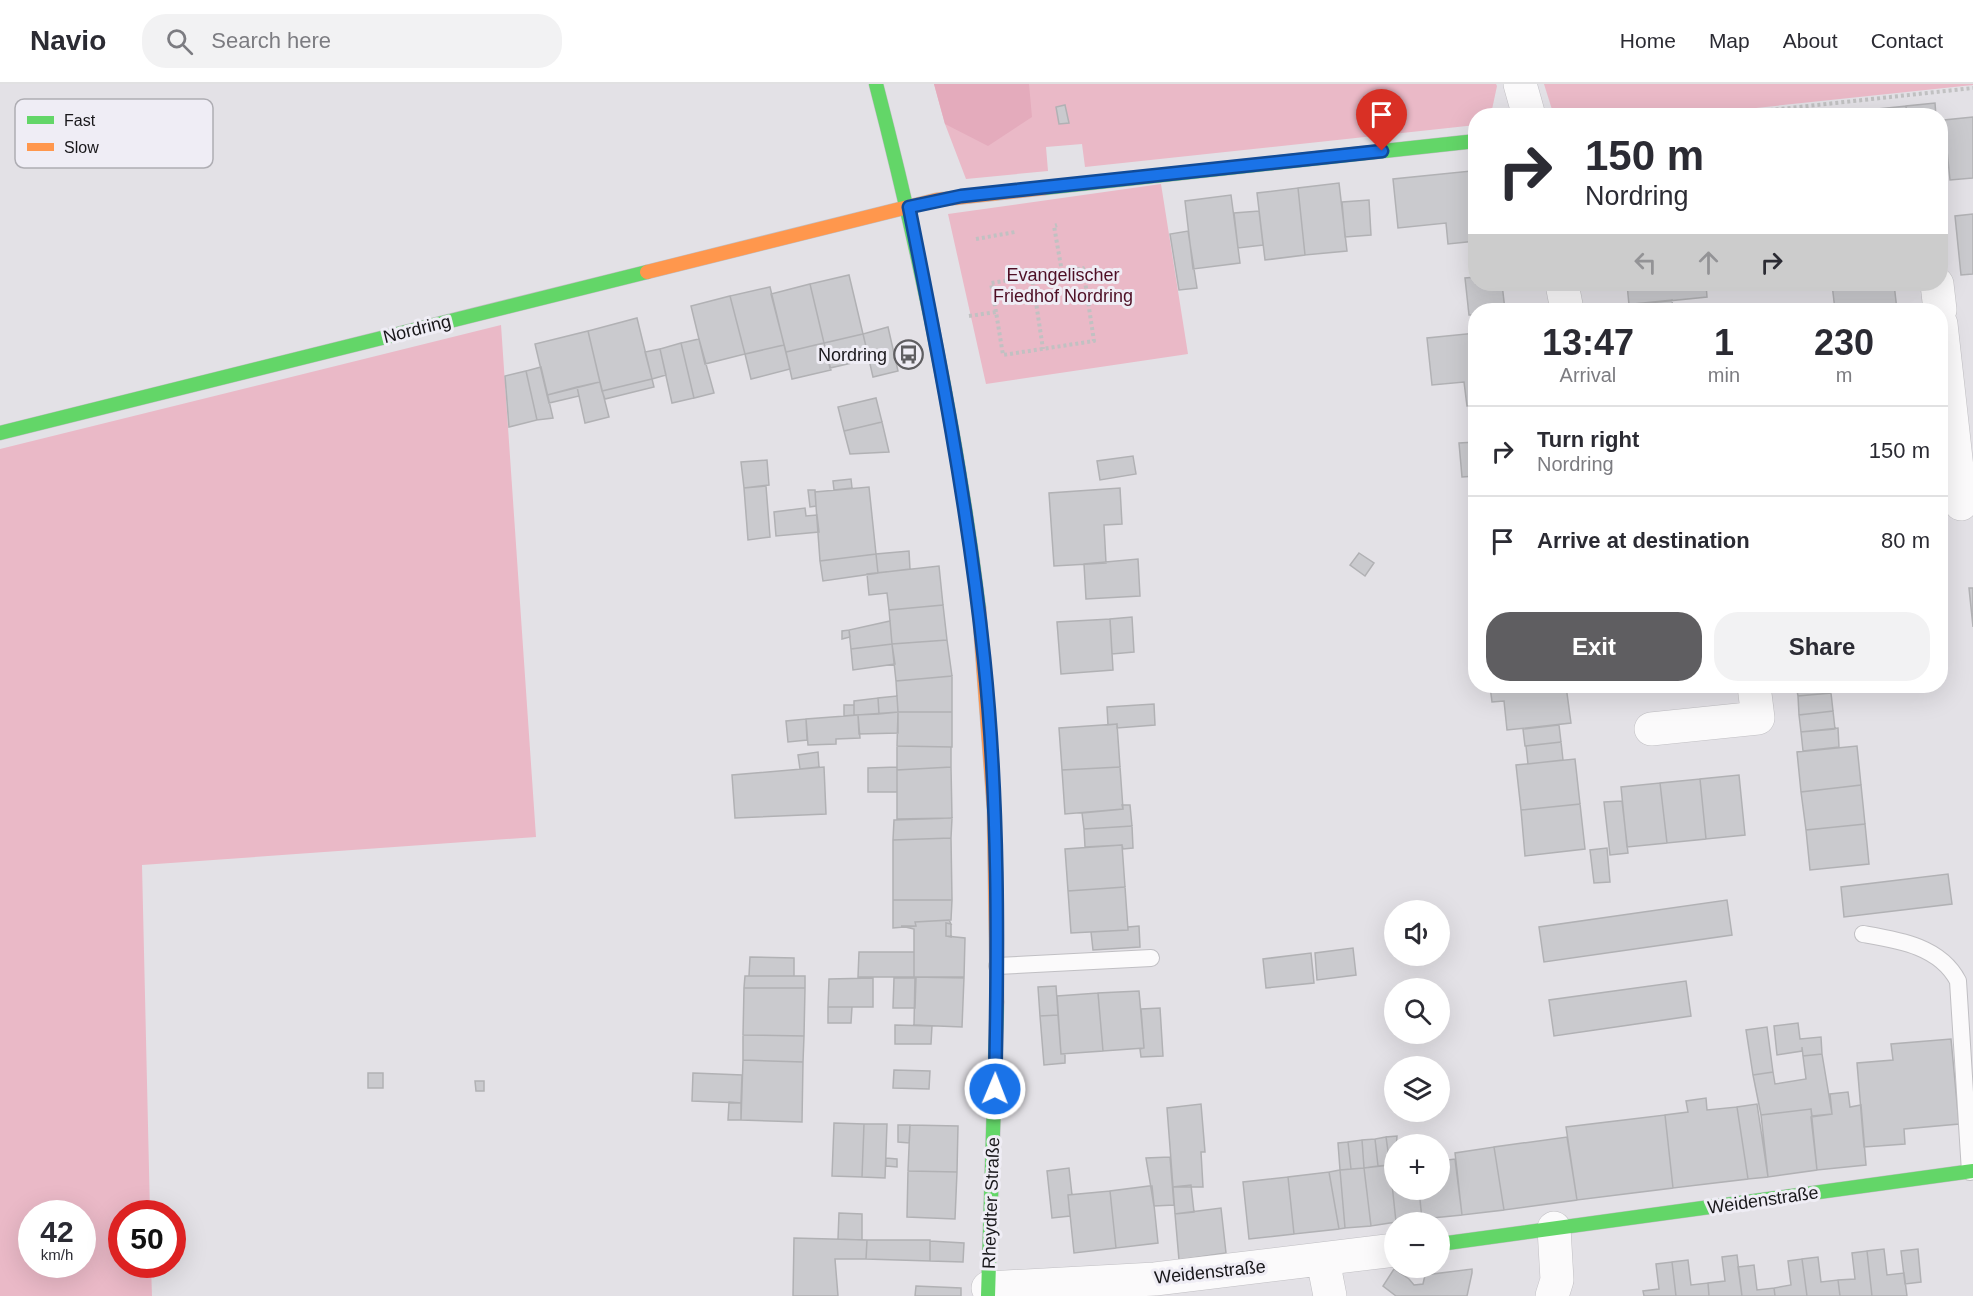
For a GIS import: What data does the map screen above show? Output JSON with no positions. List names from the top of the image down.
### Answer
{
  "streets": {
    "street": ["Nordring", "Weidenstraße", "Rheydter Straße"]
  },
  "crossings": [
    ["Nordring", "Rheydter Straße"],
    ["Weidenstraße", "Rheydter Straße"]
  ],
  "parks": ["Evangelischer Friedhof Nordring"],
  "places": {
    "bus stop": ["Nordring"]
  },
  "legend": ["Fast", "Slow"],
  "page": {
    "header": "Navio",
    "search": "Search here",
    "nav": [
      "Home",
      "Map",
      "About",
      "Contact"
    ],
    "turn": ["150 m", "Nordring"],
    "eta": [
      "13:47",
      "Arrival",
      "1",
      "min",
      "230",
      "m"
    ],
    "list": [
      {
        "name": "Turn right",
        "note": "Nordring",
        "value": "150 m"
      },
      {
        "name": "Arrive at destination",
        "value": "80 m"
      }
    ],
    "buttons": ["Exit", "Share"],
    "map_buttons": ["+", "−"],
    "speed": "42 km/h",
    "limit": "50"
  }
}
